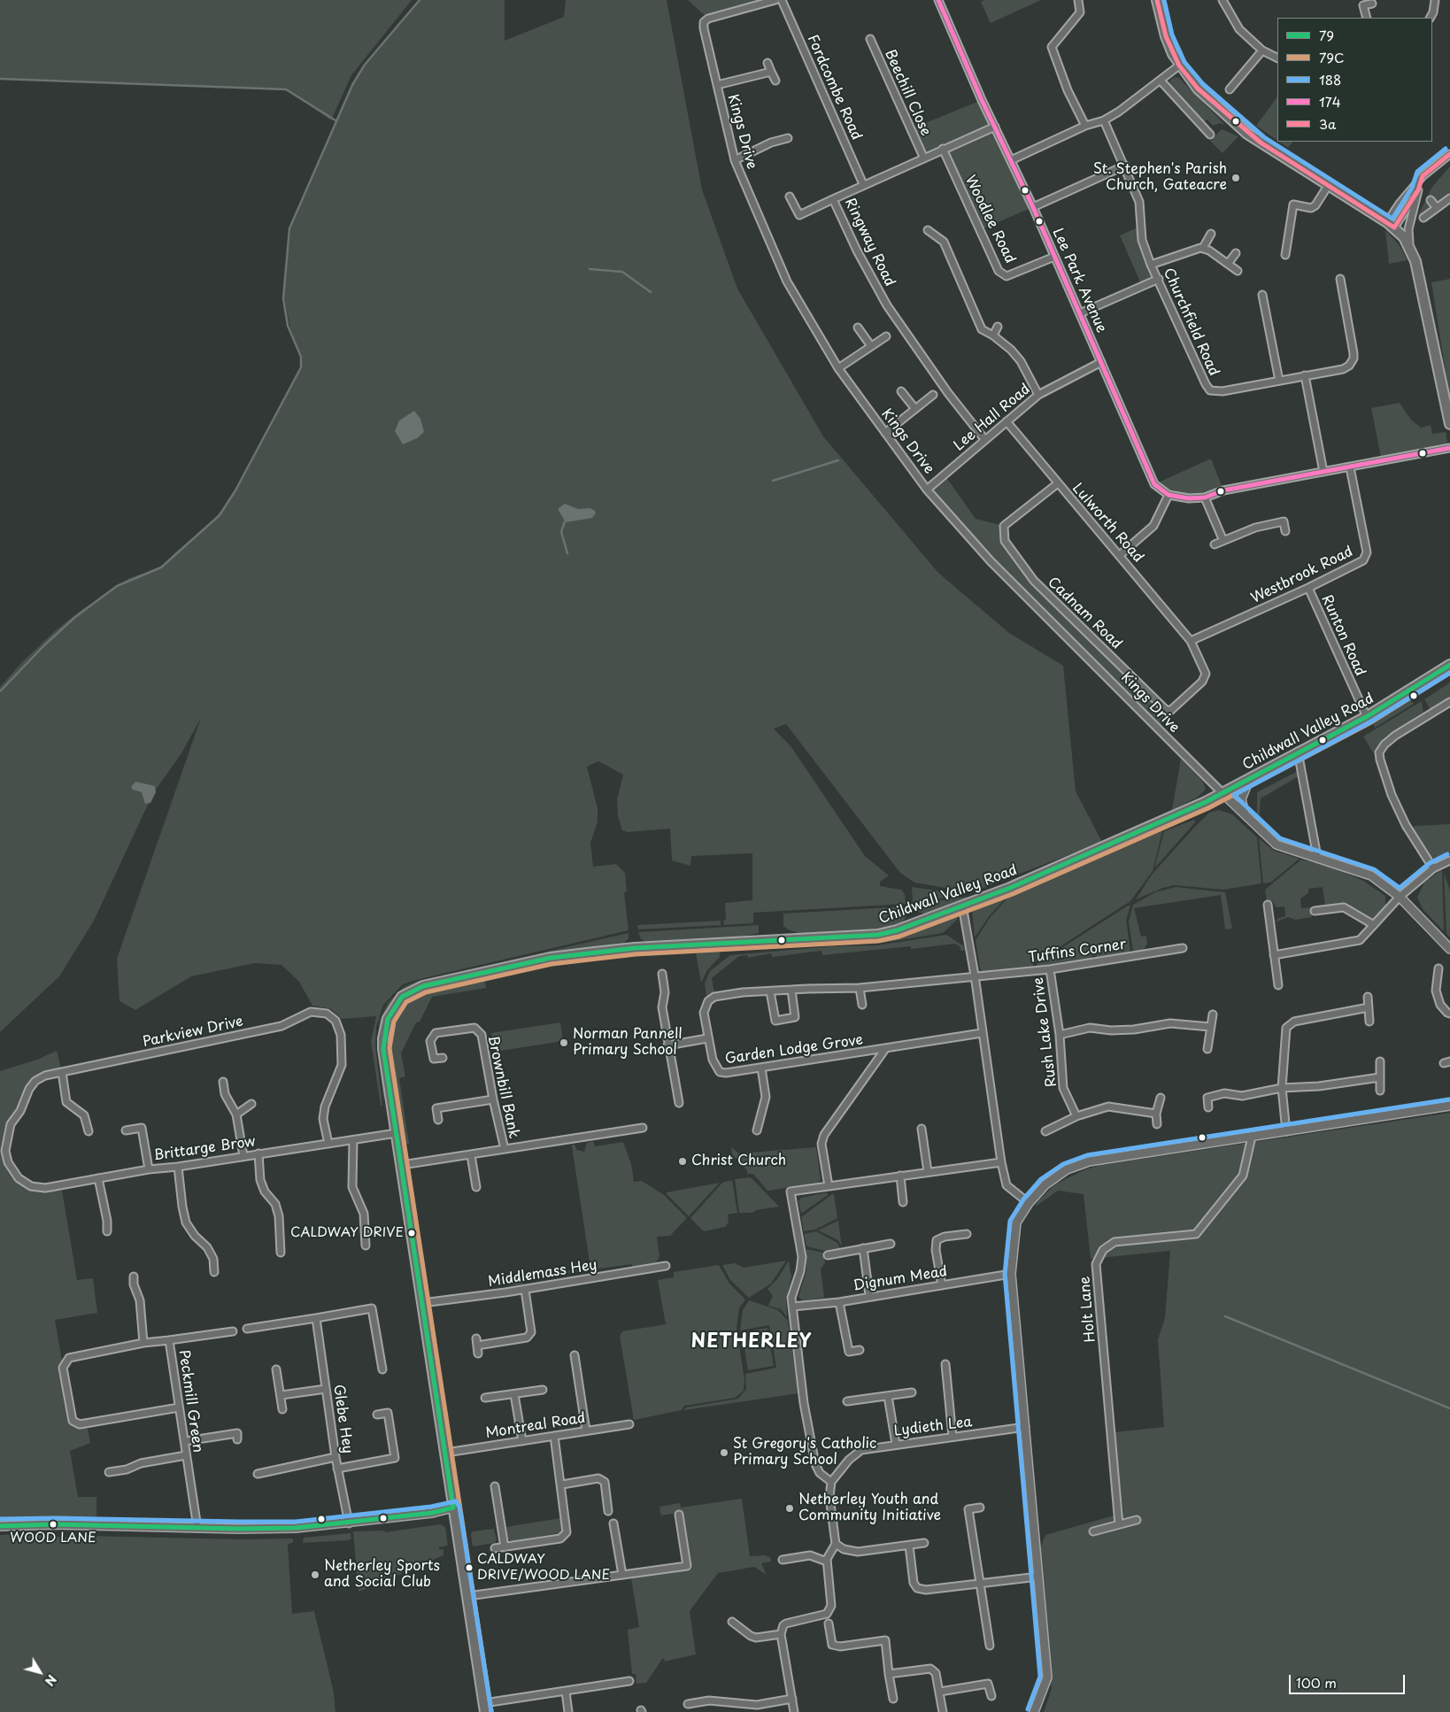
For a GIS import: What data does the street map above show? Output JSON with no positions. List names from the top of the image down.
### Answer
{
  "streets": {
    "main road": ["Childwall Valley Road"],
    "street": [
      "Fordcombe Road",
      "Beechill Close",
      "Kings Drive",
      "Woodlee Road",
      "Ringway Road",
      "Lee Park Avenue",
      "Churchfield Road",
      "Lee Hall Road",
      "Lulworth Road",
      "Westbrook Road",
      "Cadnam Road",
      "Runton Road",
      "Tuffins Corner",
      "Parkview Drive",
      "Rush Lake Drive",
      "Garden Lodge Grove",
      "Brownbill Bank",
      "Brittarge Brow",
      "Middlemass Hey",
      "Dignum Mead",
      "Holt Lane",
      "Peckmill Green",
      "Glebe Hey",
      "Montreal Road",
      "Lydieth Lea"
    ]
  },
  "crossings": [
    ["Fordcombe Road", "Ringway Road"],
    ["Beechill Close", "Ringway Road"],
    ["Kings Drive", "Lee Hall Road"],
    ["Kings Drive", "Childwall Valley Road"],
    ["Woodlee Road", "Ringway Road"],
    ["Woodlee Road", "Lee Park Avenue"],
    ["Ringway Road", "Lee Park Avenue"],
    ["Ringway Road", "Lee Hall Road"],
    ["Lee Park Avenue", "Lee Hall Road"],
    ["Lee Hall Road", "Lulworth Road"],
    ["Lulworth Road", "Westbrook Road"],
    ["Lulworth Road", "Cadnam Road"],
    ["Westbrook Road", "Cadnam Road"],
    ["Westbrook Road", "Runton Road"],
    ["Runton Road", "Childwall Valley Road"],
    ["Childwall Valley Road", "Brittarge Brow"],
    ["Tuffins Corner", "Rush Lake Drive"],
    ["Tuffins Corner", "Garden Lodge Grove"],
    ["Parkview Drive", "Brittarge Brow"]
  ],
  "districts": ["NETHERLEY"],
  "places": [
    "St. Stephen's Parish Church, Gateacre",
    "Norman Pannell Primary School",
    "Christ Church",
    "CALDWAY DRIVE",
    "St Gregory's Catholic Primary School",
    "Netherley Youth and Community Initiative",
    "WOOD LANE",
    "CALDWAY DRIVE/WOOD LANE",
    "Netherley Sports and Social Club"
  ],
  "lines": [
    "transit line 188",
    "transit line 174",
    "transit line 3a",
    "transit line 79",
    "transit line 79C"
  ],
  "legend": [
    "79",
    "79C",
    "188",
    "174",
    "3a"
  ],
  "scale_bar": "100 m",
  "north": "bottom right"
}
